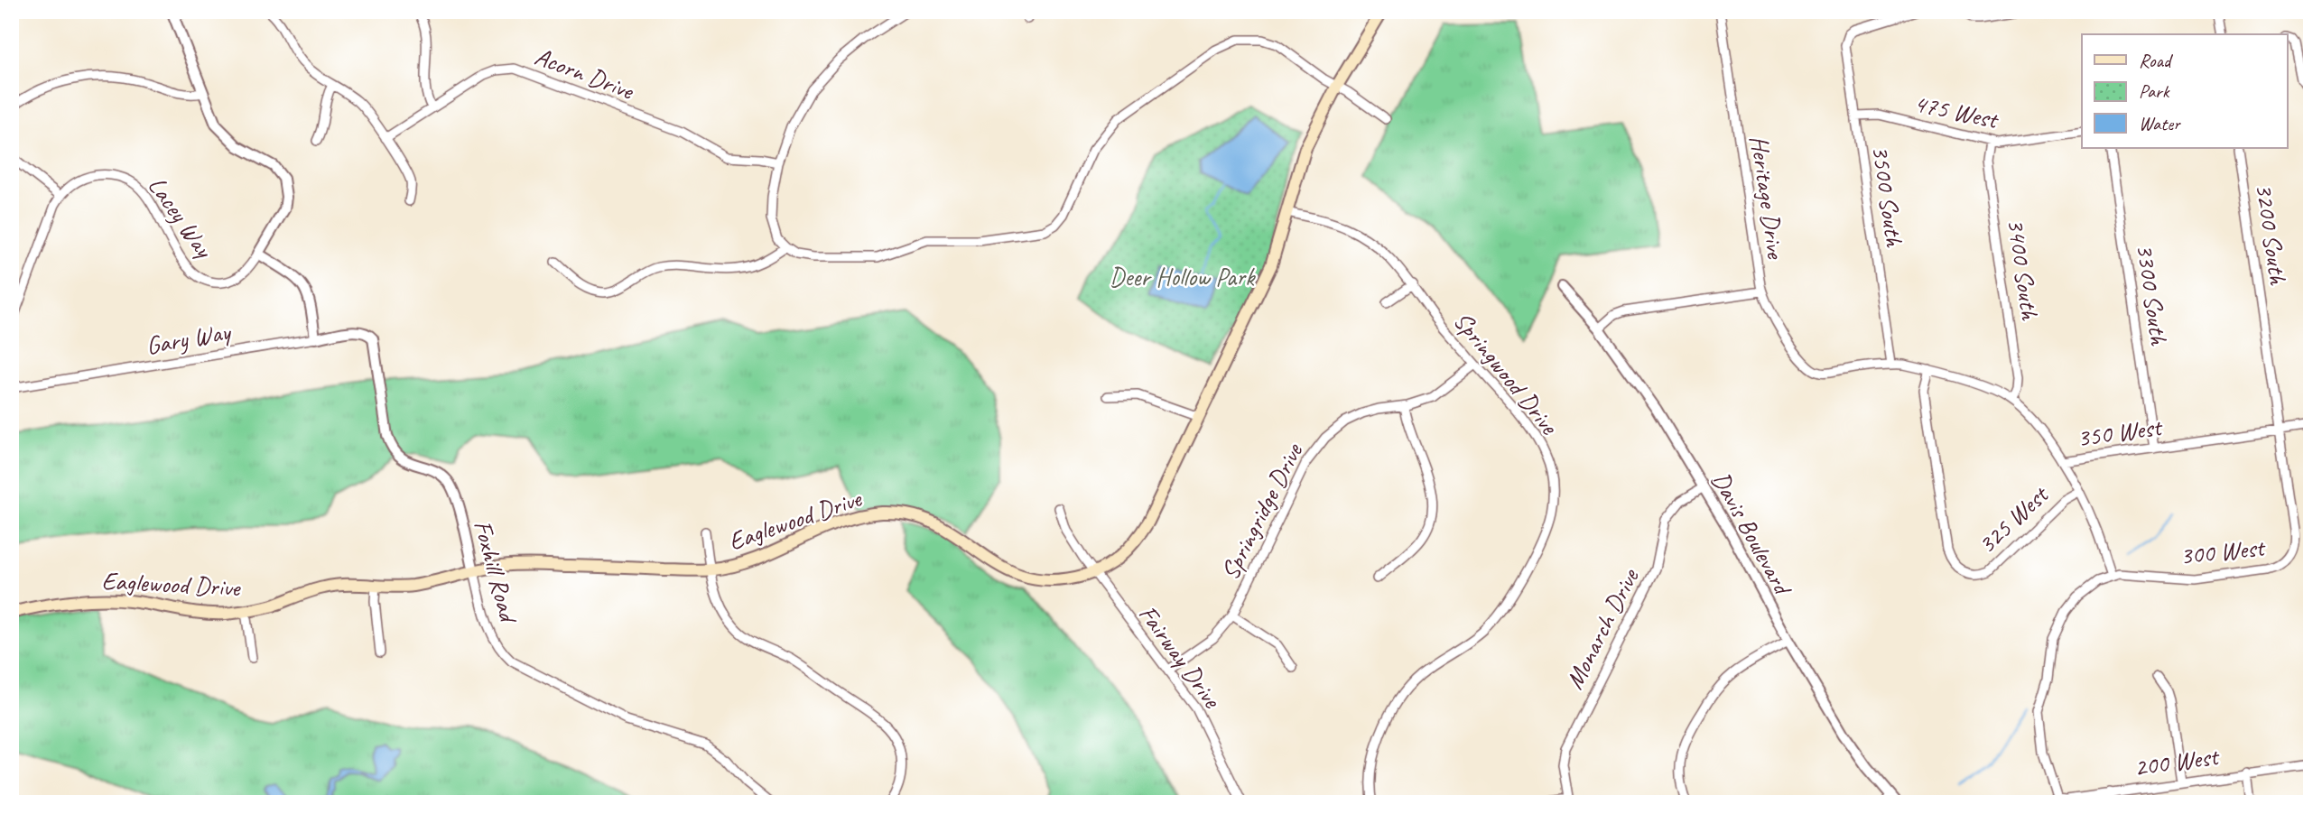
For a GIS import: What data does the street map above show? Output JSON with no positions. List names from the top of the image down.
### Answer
{
  "streets": {
    "main road": ["Eaglewood Drive"],
    "street": [
      "Acorn Drive",
      "475 West",
      "3500 South",
      "Heritage Drive",
      "Lacey Way",
      "3200 South",
      "3400 South",
      "3300 South",
      "Gary Way",
      "Springwood Drive",
      "350 West",
      "Springridge Drive",
      "325 West",
      "Davis Boulevard",
      "300 West",
      "Foxhill Road",
      "Monarch Drive",
      "Fairway Drive",
      "200 West"
    ]
  },
  "crossings": [
    ["475 West", "3500 South"],
    ["475 West", "3400 South"],
    ["3500 South", "350 West"],
    ["Heritage Drive", "350 West"],
    ["3200 South", "350 West"],
    ["3200 South", "300 West"],
    ["3400 South", "350 West"],
    ["3300 South", "350 West"],
    ["Gary Way", "Foxhill Road"],
    ["Springwood Drive", "Springridge Drive"],
    ["Springwood Drive", "Eaglewood Drive"],
    ["350 West", "325 West"],
    ["Springridge Drive", "Fairway Drive"],
    ["Eaglewood Drive", "Foxhill Road"],
    ["Eaglewood Drive", "Fairway Drive"],
    ["Davis Boulevard", "Monarch Drive"]
  ],
  "parks": ["Deer Hollow Park"],
  "legend": ["Road", "Park", "Water"]
}
